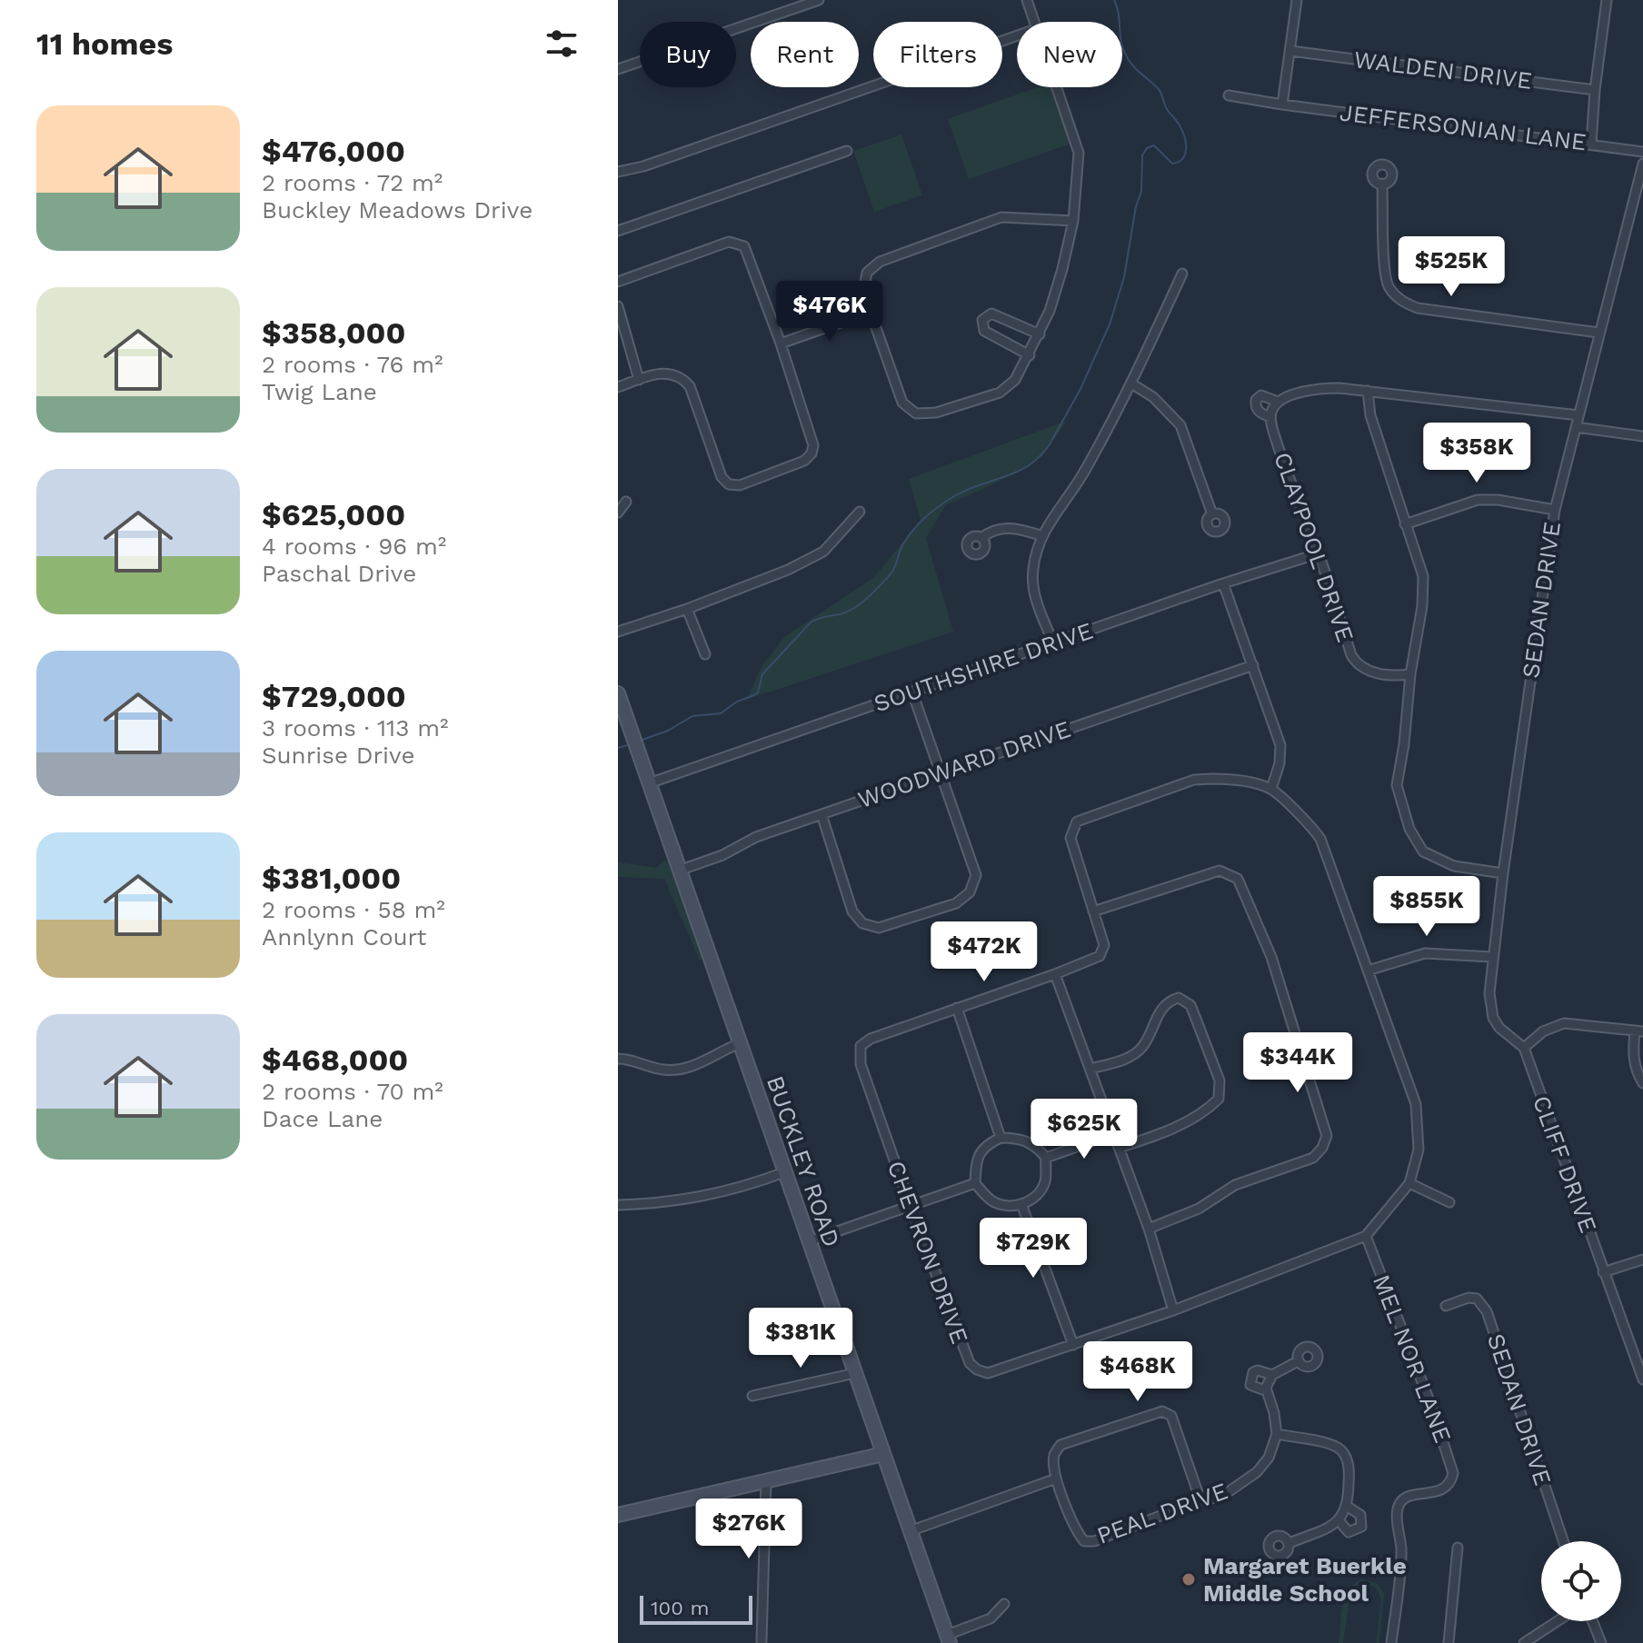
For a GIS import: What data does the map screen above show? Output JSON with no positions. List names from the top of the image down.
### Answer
{
  "streets": {
    "street": [
      "WALDEN DRIVE",
      "JEFFERSONIAN LANE",
      "CLAYPOOL DRIVE",
      "SEDAN DRIVE",
      "SOUTHSHIRE DRIVE",
      "WOODWARD DRIVE",
      "BUCKLEY ROAD",
      "CLIFF DRIVE",
      "CHEVRON DRIVE",
      "MEL NOR LANE",
      "PEAL DRIVE"
    ]
  },
  "crossings": [
    ["CLAYPOOL DRIVE", "SEDAN DRIVE"],
    ["CLAYPOOL DRIVE", "SOUTHSHIRE DRIVE"],
    ["SEDAN DRIVE", "CLIFF DRIVE"],
    ["SOUTHSHIRE DRIVE", "BUCKLEY ROAD"],
    ["WOODWARD DRIVE", "BUCKLEY ROAD"],
    ["CHEVRON DRIVE", "MEL NOR LANE"]
  ],
  "places": ["Margaret Buerkle Middle School"],
  "scale_bar": "100 m",
  "page": {
    "heading": "11 homes",
    "chip": [
      "Buy",
      "Rent",
      "Filters",
      "New"
    ],
    "list": [
      {
        "name": "$476,000",
        "note": "2 rooms · 72 m² · Buckley Meadows Drive"
      },
      {
        "name": "$358,000",
        "note": "2 rooms · 76 m² · Twig Lane"
      },
      {
        "name": "$625,000",
        "note": "4 rooms · 96 m² · Paschal Drive"
      },
      {
        "name": "$729,000",
        "note": "3 rooms · 113 m² · Sunrise Drive"
      },
      {
        "name": "$381,000",
        "note": "2 rooms · 58 m² · Annlynn Court"
      },
      {
        "name": "$468,000",
        "note": "2 rooms · 70 m² · Dace Lane"
      }
    ],
    "price": [
      "$525K",
      "$476K",
      "$358K",
      "$855K",
      "$472K",
      "$344K",
      "$625K",
      "$729K",
      "$381K",
      "$468K",
      "$276K"
    ],
    "scale": "100 m"
  }
}
